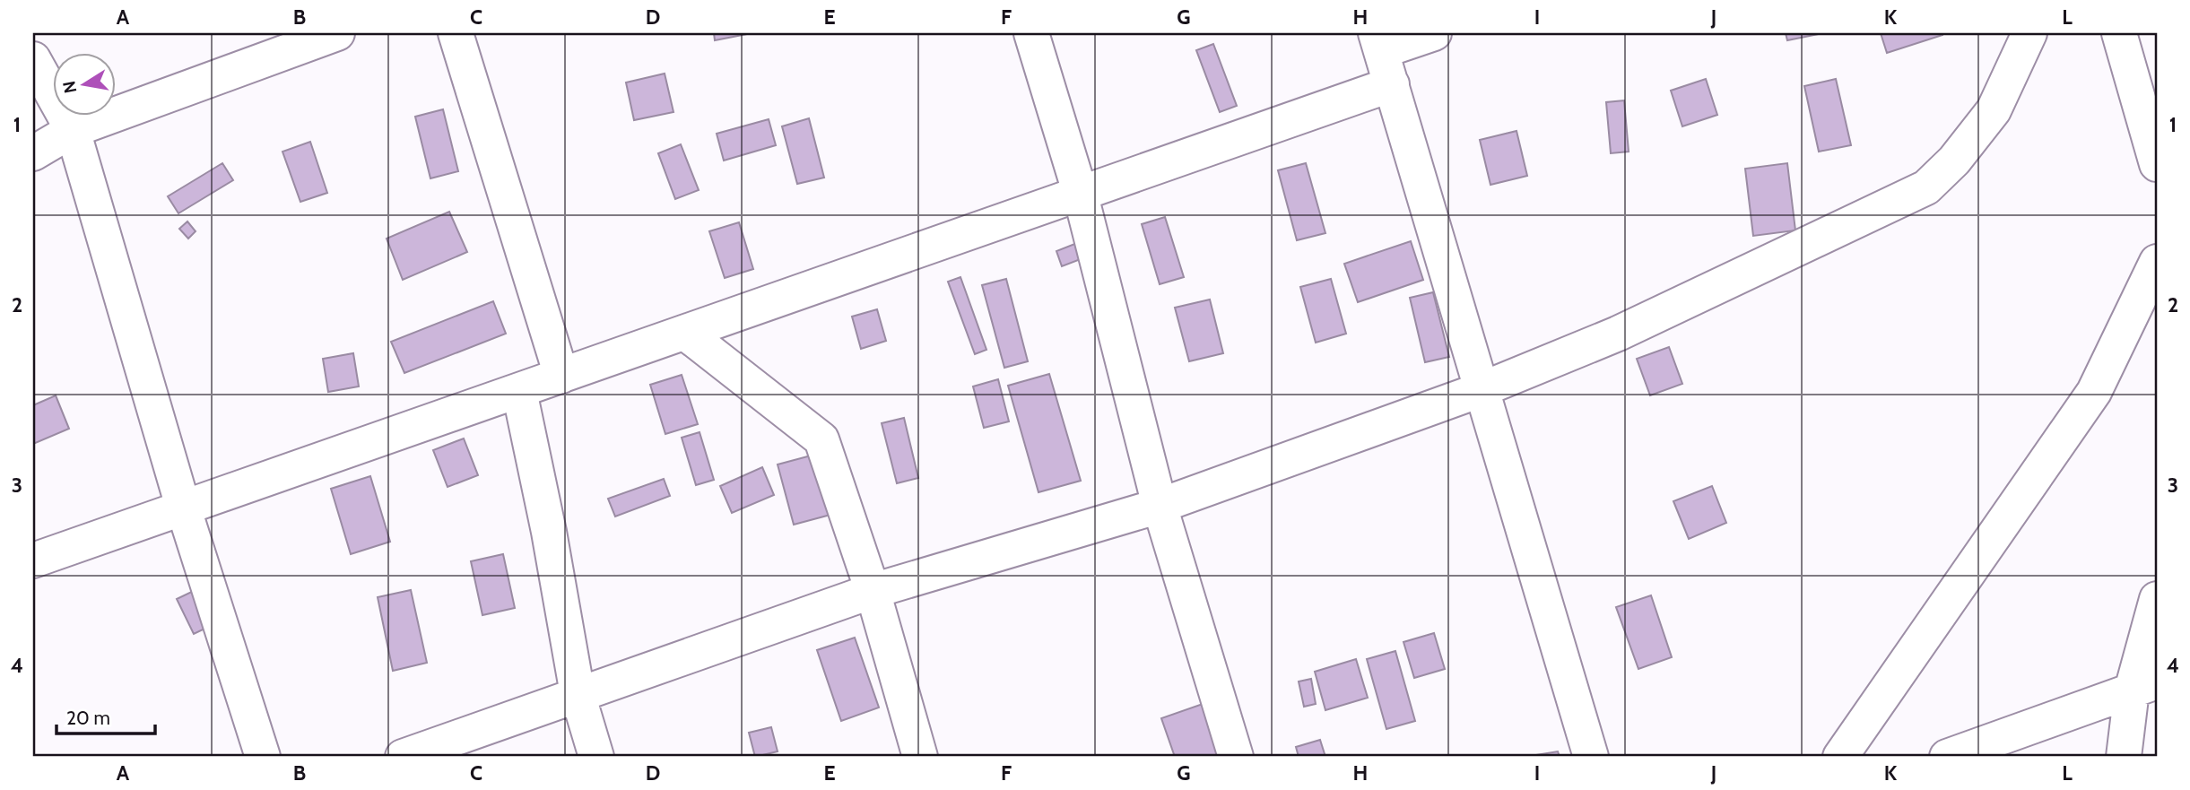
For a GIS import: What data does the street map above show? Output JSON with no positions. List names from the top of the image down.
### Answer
{
  "scale_bar": "20 m",
  "north": "left",
  "grid": {
    "columns": [
      "A",
      "B",
      "C",
      "D",
      "E",
      "F",
      "G",
      "H",
      "I",
      "J",
      "K",
      "L"
    ],
    "rows": [
      "1",
      "2",
      "3",
      "4"
    ]
  }
}
